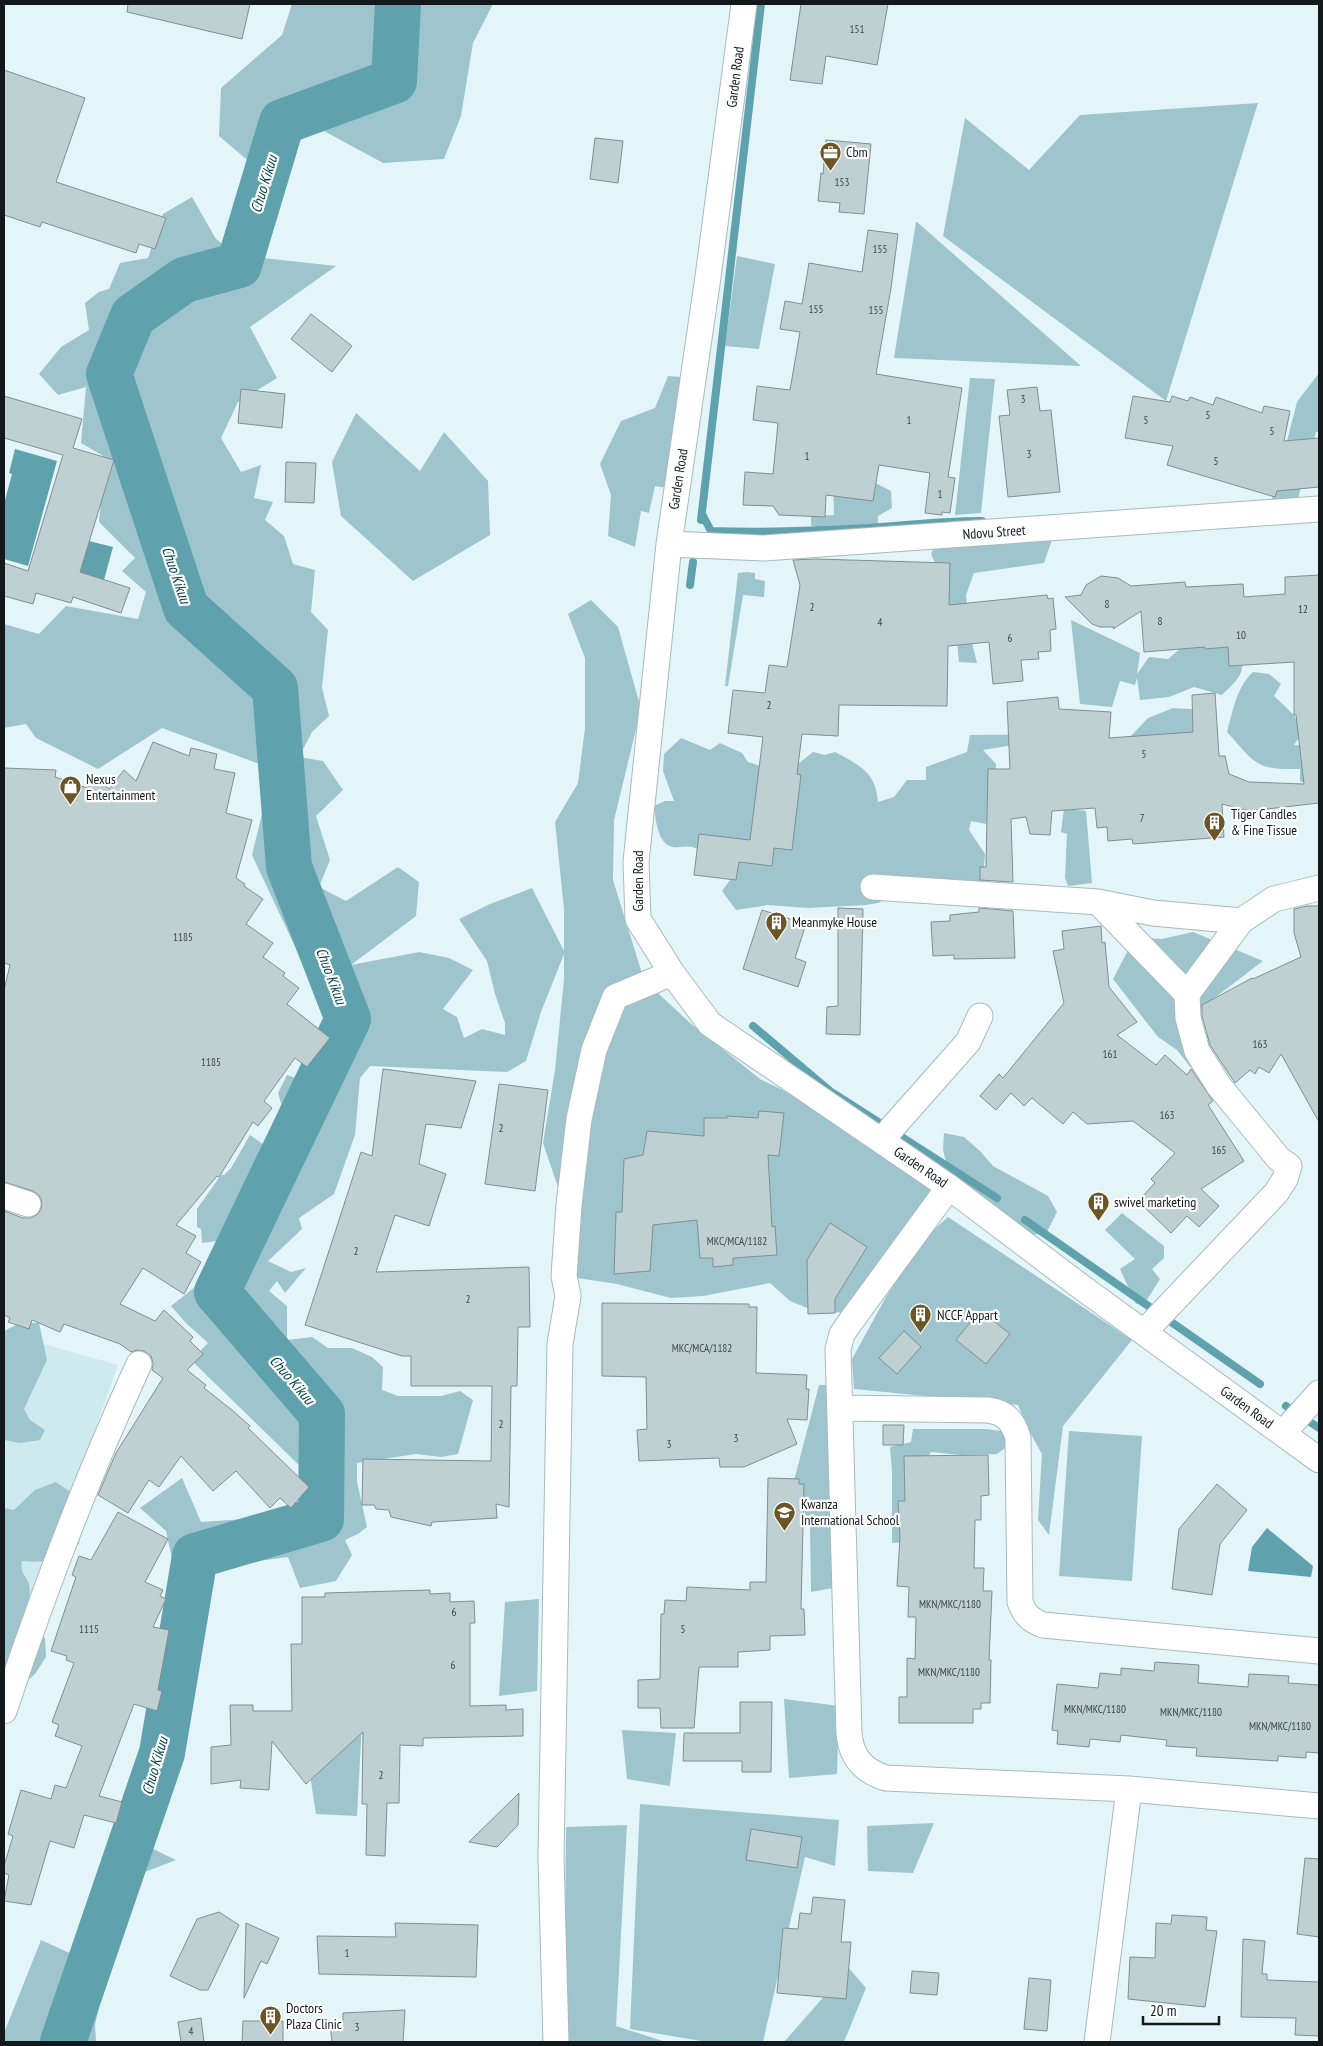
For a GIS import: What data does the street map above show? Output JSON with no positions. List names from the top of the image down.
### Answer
{
  "streets": {
    "street": ["Garden Road", "Ndovu Street"]
  },
  "crossings": [
    ["Garden Road", "Ndovu Street"]
  ],
  "water": ["Chuo Kikuu"],
  "places": {
    "office": ["Cbm"],
    "shop": ["Nexus Entertainment"],
    "building": [
      "Tiger Candles & Fine Tissue",
      "Meanmyke House",
      "swivel marketing",
      "NCCF Appart",
      "Doctors Plaza Clinic"
    ],
    "school or university": ["Kwanza International School"]
  },
  "house_numbers": [
    "151",
    "153",
    "155",
    "155",
    "155",
    "3",
    "5",
    "1",
    "5",
    "5",
    "3",
    "1",
    "5",
    "1",
    "8",
    "2",
    "12",
    "8",
    "4",
    "10",
    "6",
    "2",
    "5",
    "7",
    "1185",
    "163",
    "161",
    "1185",
    "163",
    "2",
    "165",
    "MKC/MCA/1182",
    "2",
    "2",
    "MKC/MCA/1182",
    "2",
    "3",
    "3",
    "MKN/MKC/1180",
    "6",
    "1115",
    "5",
    "6",
    "MKN/MKC/1180",
    "MKN/MKC/1180",
    "MKN/MKC/1180",
    "MKN/MKC/1180",
    "2",
    "1",
    "3",
    "4"
  ],
  "scale_bar": "20 m"
}
